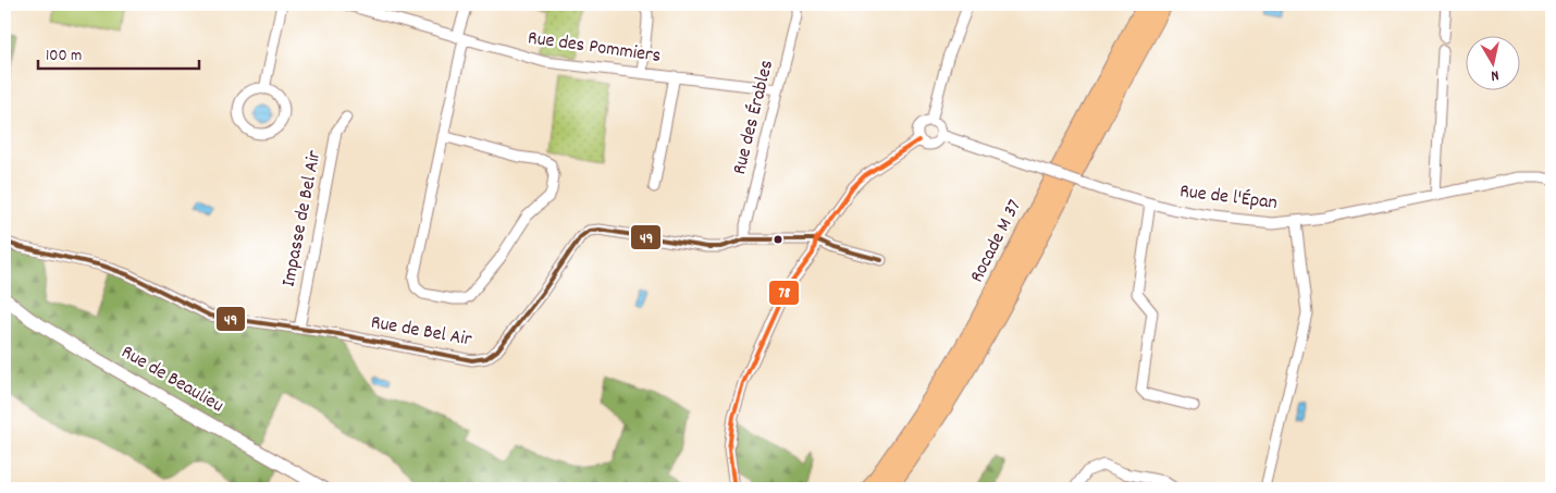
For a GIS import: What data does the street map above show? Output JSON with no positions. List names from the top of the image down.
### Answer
{
  "streets": {
    "highway": ["Rocade M 37"],
    "street": [
      "Rue des Pommiers",
      "Rue des Érables",
      "Rue de l'Épan",
      "Impasse de Bel Air",
      "Rue de Bel Air",
      "Rue de Beaulieu"
    ]
  },
  "crossings": [
    ["Rue des Pommiers", "Rue des Érables"],
    ["Rue des Érables", "Rue de Bel Air"],
    ["Impasse de Bel Air", "Rue de Bel Air"]
  ],
  "lines": ["transit line 78", "transit line 49"],
  "scale_bar": "100 m",
  "north": "bottom"
}
